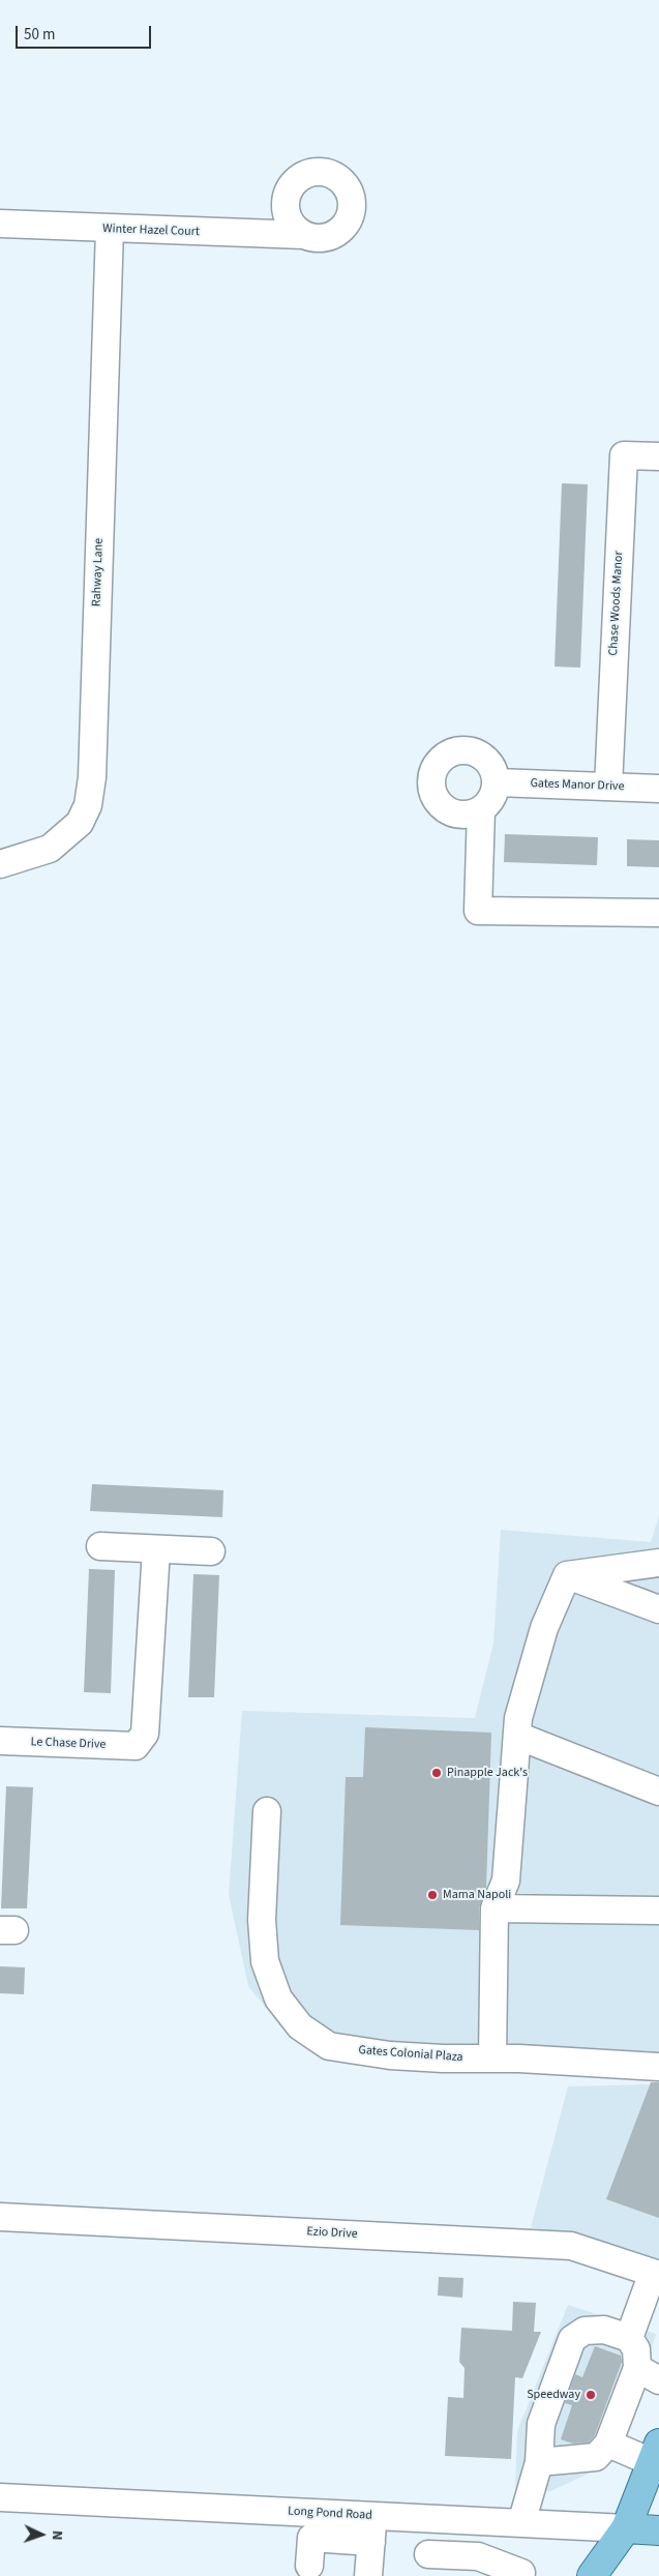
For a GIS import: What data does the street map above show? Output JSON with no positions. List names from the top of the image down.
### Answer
{
  "streets": {
    "main road": ["Long Pond Road"],
    "street": [
      "Winter Hazel Court",
      "Rahway Lane",
      "Chase Woods Manor",
      "Gates Manor Drive",
      "Le Chase Drive",
      "Gates Colonial Plaza",
      "Ezio Drive"
    ]
  },
  "crossings": [
    ["Winter Hazel Court", "Rahway Lane"],
    ["Chase Woods Manor", "Gates Manor Drive"]
  ],
  "places": ["Pinapple Jack's", "Mama Napoli", "Speedway"],
  "scale_bar": "50 m",
  "north": "right"
}
